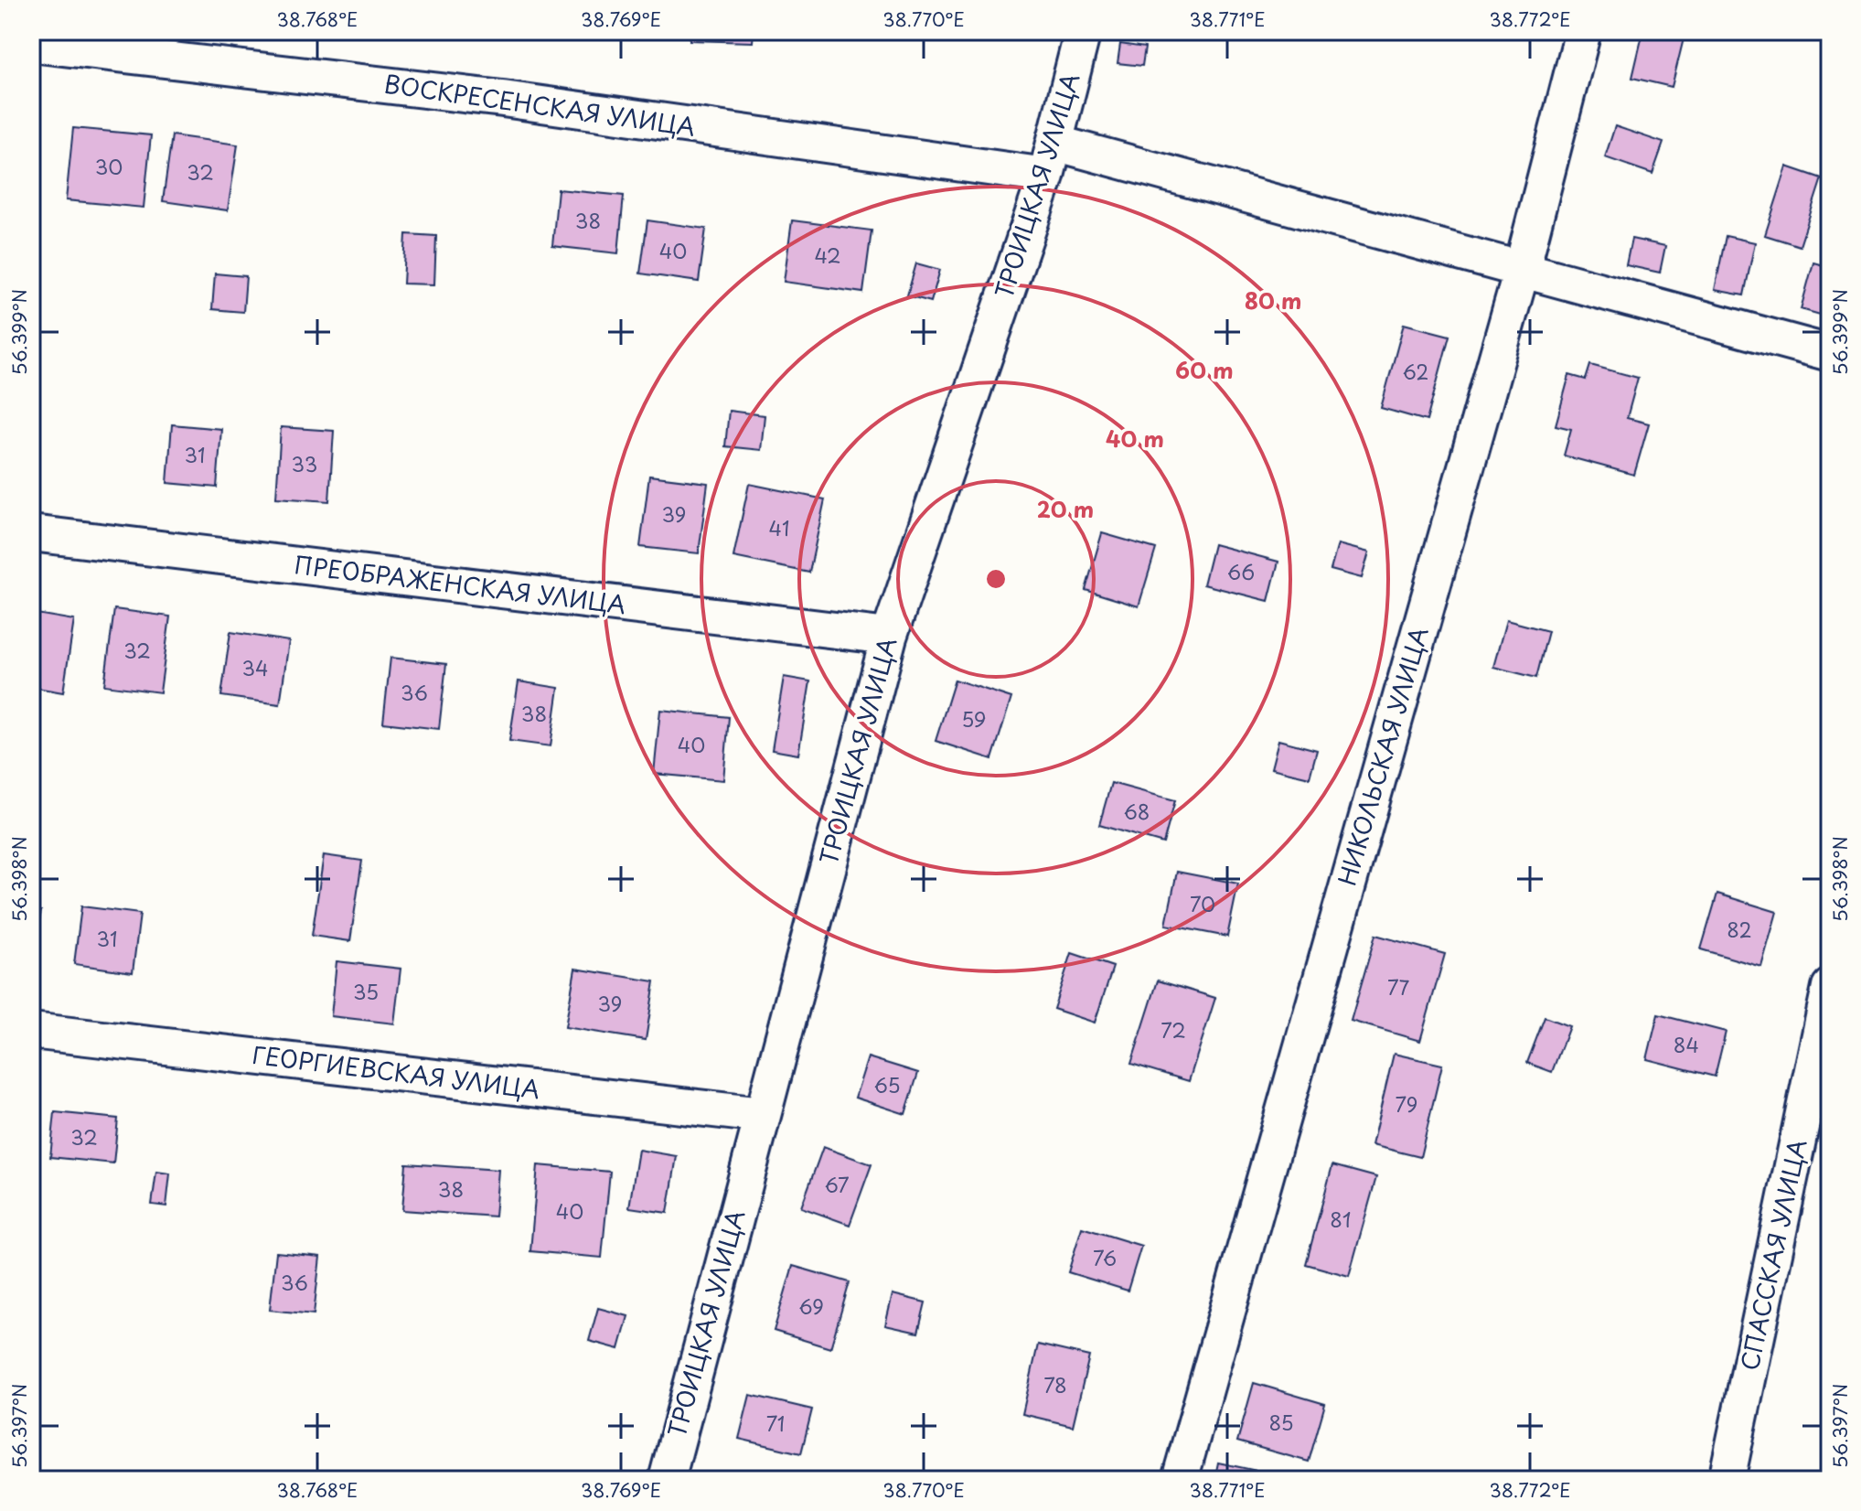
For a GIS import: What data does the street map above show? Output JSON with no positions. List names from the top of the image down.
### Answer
{
  "streets": {
    "street": [
      "ВОСКРЕСЕНСКАЯ УЛИЦА",
      "ТРОИЦКАЯ УЛИЦА",
      "ПРЕОБРАЖЕНСКАЯ УЛИЦА",
      "НИКОЛЬСКАЯ УЛИЦА",
      "ГЕОРГИЕВСКАЯ УЛИЦА",
      "СПАССКАЯ УЛИЦА"
    ]
  },
  "crossings": [
    ["ВОСКРЕСЕНСКАЯ УЛИЦА", "ТРОИЦКАЯ УЛИЦА"],
    ["ВОСКРЕСЕНСКАЯ УЛИЦА", "НИКОЛЬСКАЯ УЛИЦА"],
    ["ТРОИЦКАЯ УЛИЦА", "ПРЕОБРАЖЕНСКАЯ УЛИЦА"],
    ["ТРОИЦКАЯ УЛИЦА", "ГЕОРГИЕВСКАЯ УЛИЦА"]
  ],
  "house_numbers": [
    "30",
    "32",
    "38",
    "40",
    "42",
    "62",
    "31",
    "33",
    "39",
    "41",
    "66",
    "32",
    "34",
    "36",
    "38",
    "59",
    "40",
    "68",
    "70",
    "82",
    "31",
    "77",
    "35",
    "39",
    "72",
    "84",
    "65",
    "79",
    "32",
    "67",
    "38",
    "40",
    "81",
    "76",
    "36",
    "69",
    "78",
    "85",
    "71"
  ],
  "coordinates": [
    "38.768°E",
    "38.769°E",
    "38.770°E",
    "38.771°E",
    "38.772°E",
    "56.399°N",
    "56.398°N",
    "56.397°N"
  ],
  "rings": [
    "80 m",
    "60 m",
    "40 m",
    "20 m"
  ]
}
